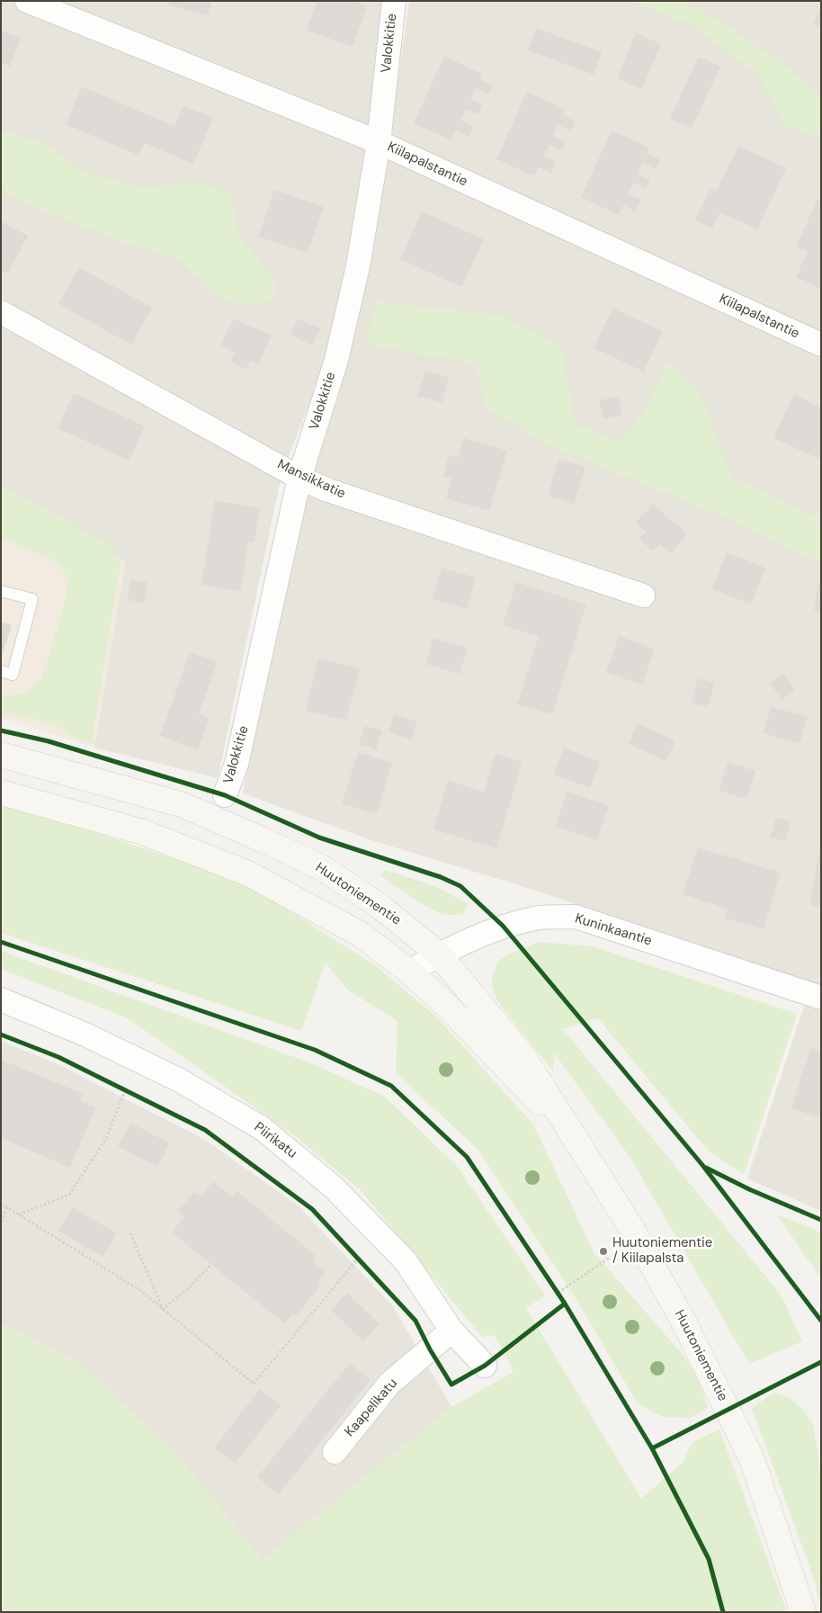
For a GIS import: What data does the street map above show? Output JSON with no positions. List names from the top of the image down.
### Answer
{
  "streets": {
    "main road": ["Huutoniementie"],
    "street": [
      "Valokkitie",
      "Kiilapalstantie",
      "Mansikkatie",
      "Kuninkaantie",
      "Piirikatu",
      "Kaapelikatu"
    ]
  },
  "crossings": [
    ["Valokkitie", "Kiilapalstantie"],
    ["Valokkitie", "Mansikkatie"],
    ["Huutoniementie", "Kuninkaantie"],
    ["Piirikatu", "Kaapelikatu"]
  ],
  "places": ["Huutoniementie / Kiilapalsta"]
}
